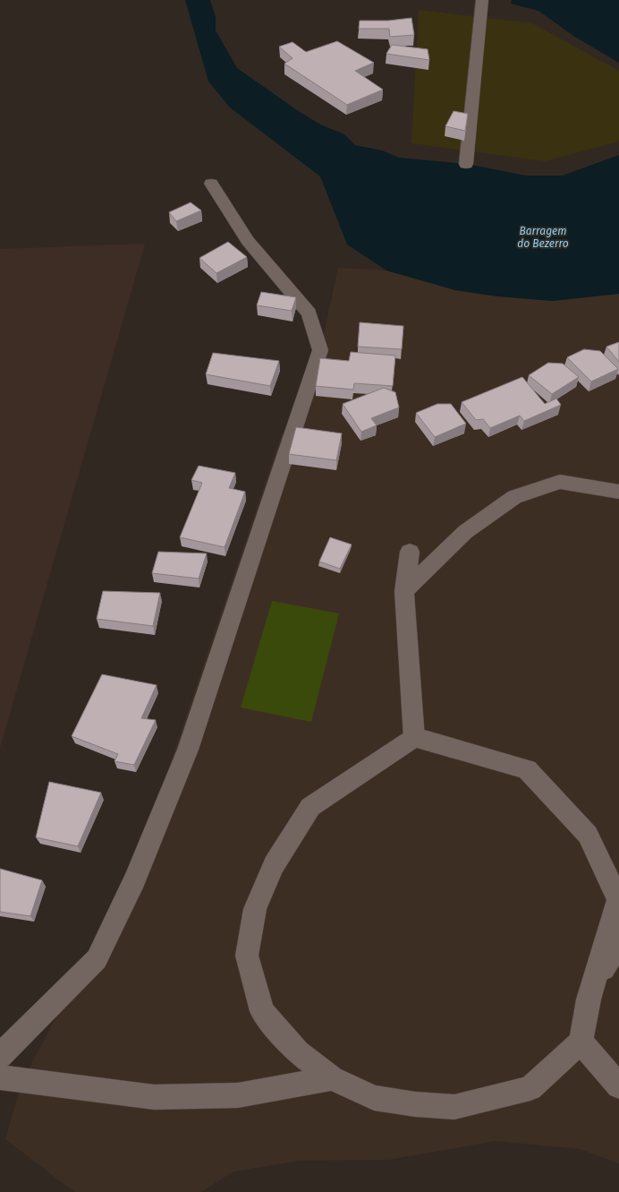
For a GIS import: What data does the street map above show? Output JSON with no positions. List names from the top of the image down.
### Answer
{
  "water": ["Barragem do Bezerro"]
}
